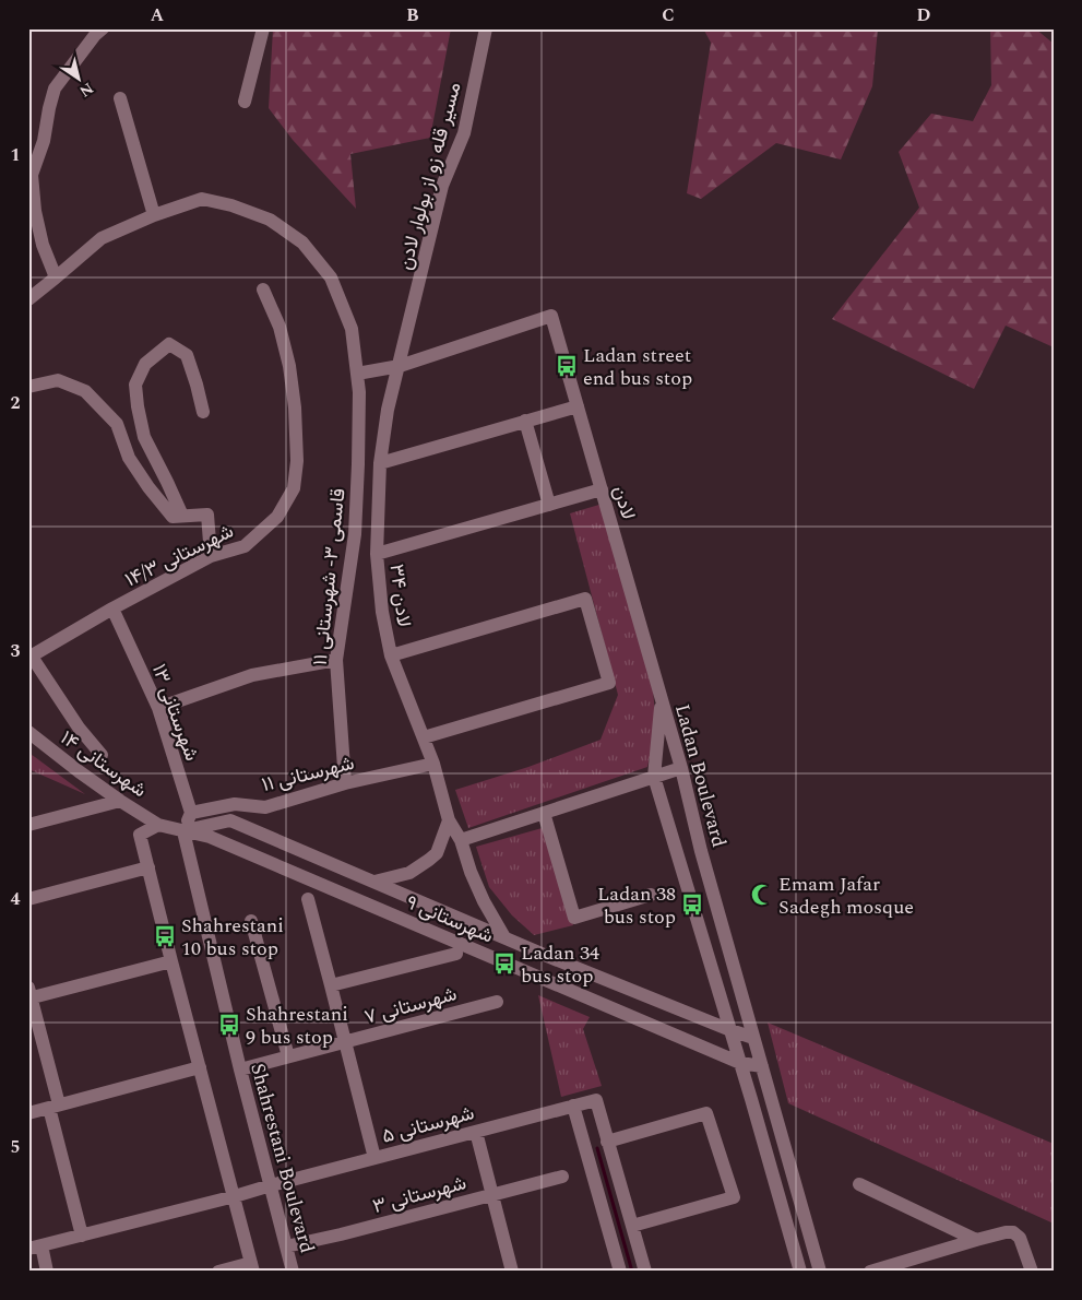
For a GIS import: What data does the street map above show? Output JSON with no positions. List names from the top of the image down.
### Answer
{
  "streets": {
    "street": [
      "مسیر قله زو از بولوار لادن",
      "لادن",
      "شهرستانی ۱۴/۳",
      "قاسمی ۳- شهرستانی ۱۱",
      "لادن ۳۴",
      "شهرستانی ۱۳",
      "شهرستانی ۱۴",
      "شهرستانی ۱۱",
      "Ladan Boulevard",
      "شهرستانی ۹",
      "شهرستانی ۷",
      "شهرستانی ۵",
      "Shahrestani Boulevard",
      "شهرستانی ۳"
    ]
  },
  "crossings": [
    ["مسیر قله زو از بولوار لادن", "لادن"],
    ["مسیر قله زو از بولوار لادن", "لادن ۳۴"],
    ["لادن", "لادن ۳۴"],
    ["لادن", "Ladan Boulevard"],
    ["شهرستانی ۱۴/۳", "شهرستانی ۱۳"],
    ["قاسمی ۳- شهرستانی ۱۱", "شهرستانی ۱۱"],
    ["لادن ۳۴", "شهرستانی ۱۱"],
    ["شهرستانی ۱۳", "شهرستانی ۱۱"],
    ["شهرستانی ۱۴", "شهرستانی ۹"],
    ["شهرستانی ۱۴", "Shahrestani Boulevard"],
    ["Ladan Boulevard", "شهرستانی ۹"],
    ["شهرستانی ۹", "Shahrestani Boulevard"],
    ["شهرستانی ۷", "Shahrestani Boulevard"],
    ["شهرستانی ۵", "Shahrestani Boulevard"],
    ["Shahrestani Boulevard", "شهرستانی ۳"]
  ],
  "places": {
    "bus stop": [
      "Ladan street end bus stop",
      "Ladan 38 bus stop",
      "Shahrestani 10 bus stop",
      "Ladan 34 bus stop",
      "Shahrestani 9 bus stop"
    ],
    "mosque": ["Emam Jafar Sadegh mosque"]
  },
  "north": "bottom right",
  "grid": {
    "columns": [
      "A",
      "B",
      "C",
      "D"
    ],
    "rows": [
      "1",
      "2",
      "3",
      "4",
      "5"
    ]
  }
}
